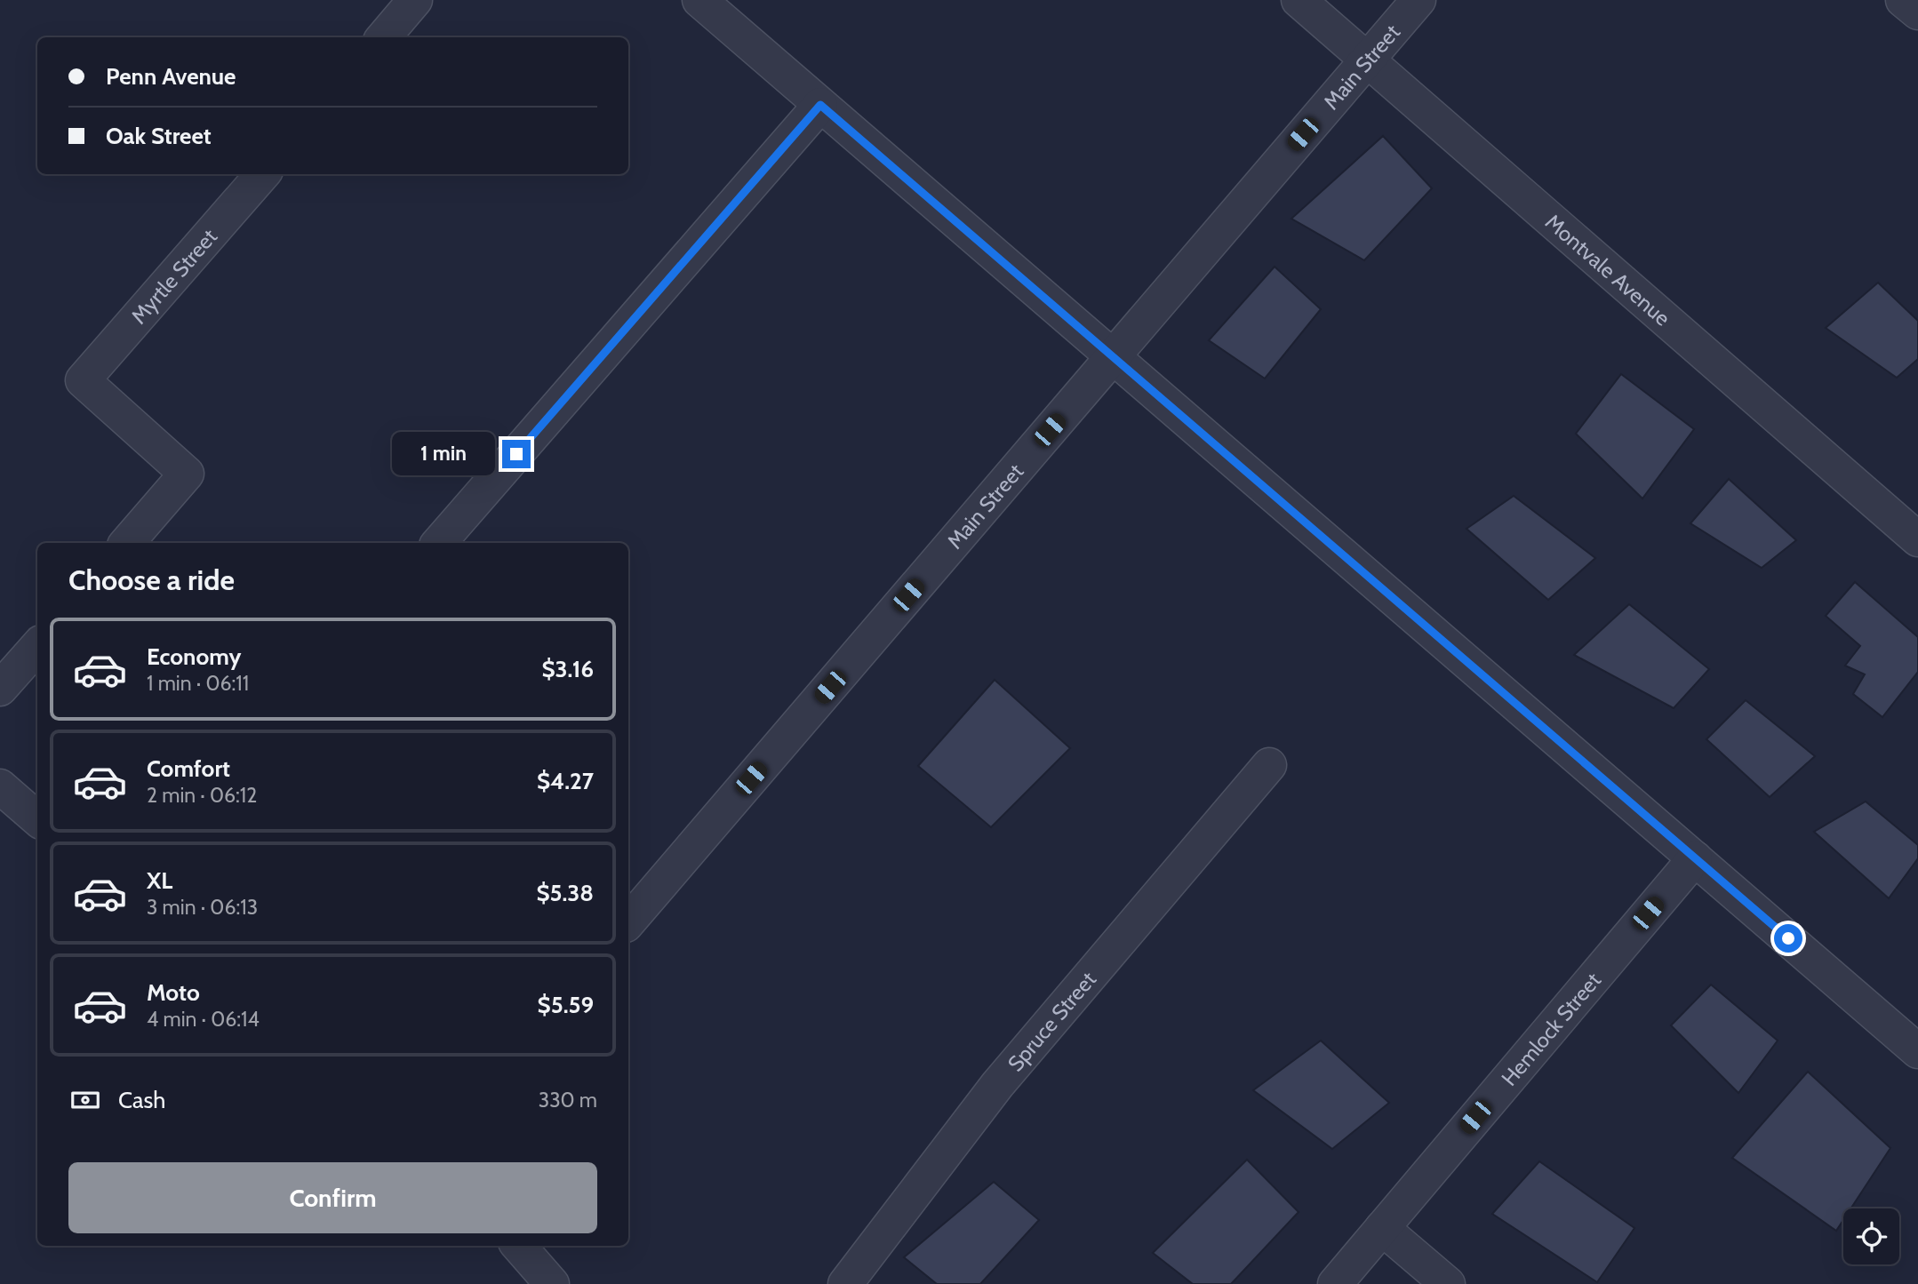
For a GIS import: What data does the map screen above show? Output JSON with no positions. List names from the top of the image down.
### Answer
{
  "streets": {
    "street": [
      "Main Street",
      "Montvale Avenue",
      "Myrtle Street",
      "Spruce Street",
      "Hemlock Street"
    ]
  },
  "crossings": [
    ["Main Street", "Montvale Avenue"]
  ],
  "page": {
    "banner": ["Penn Avenue", "Oak Street"],
    "bubble": "1 min",
    "heading": "Choose a ride",
    "list": [
      {
        "name": "Economy",
        "note": "1 min · 06:11",
        "value": "$3.16"
      },
      {
        "name": "Comfort",
        "note": "2 min · 06:12",
        "value": "$4.27"
      },
      {
        "name": "XL",
        "note": "3 min · 06:13",
        "value": "$5.38"
      },
      {
        "name": "Moto",
        "note": "4 min · 06:14",
        "value": "$5.59"
      }
    ],
    "pay": ["Cash", "330 m"],
    "buttons": "Confirm"
  }
}
